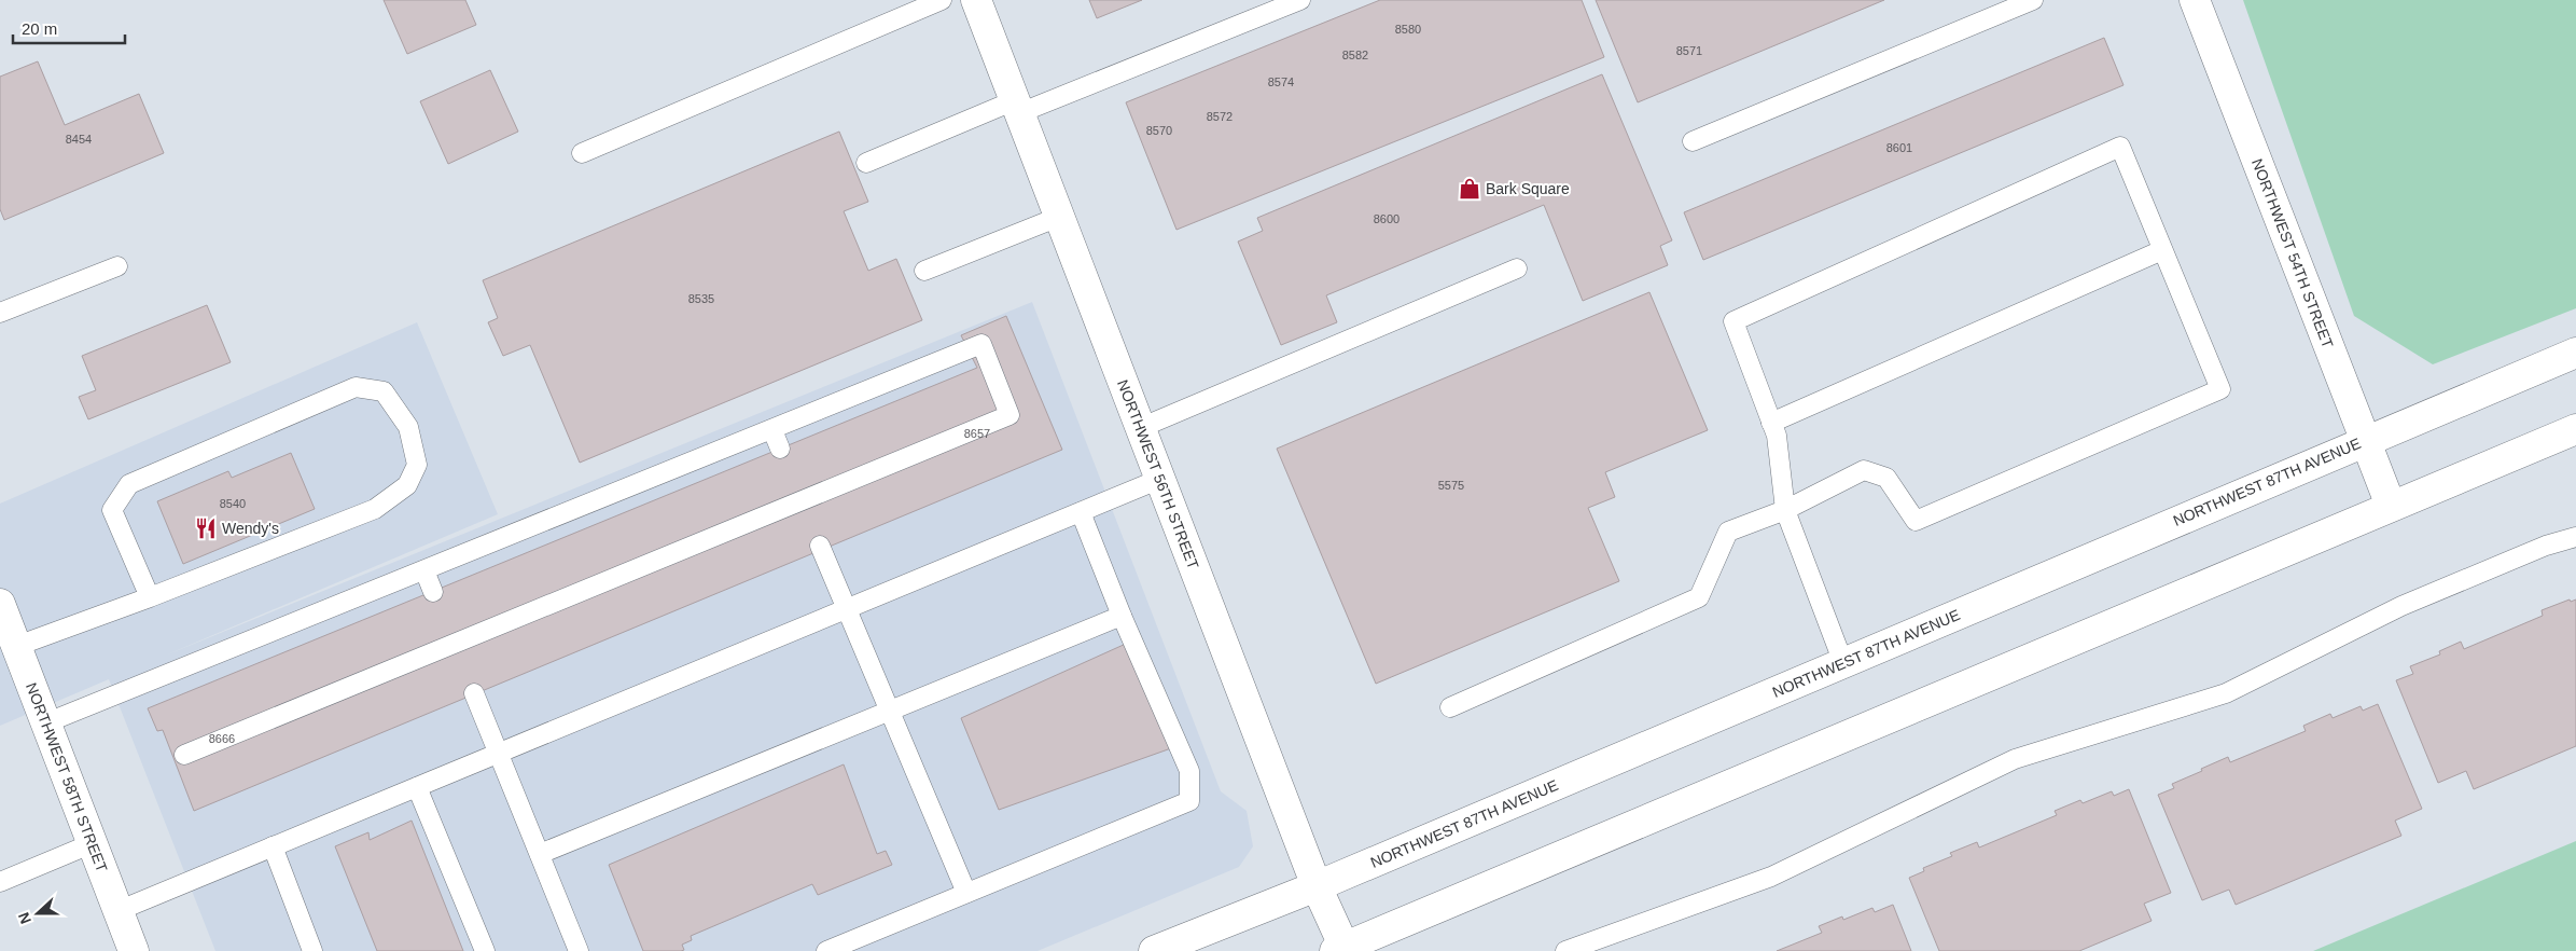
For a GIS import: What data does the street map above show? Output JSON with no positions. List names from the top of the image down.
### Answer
{
  "streets": {
    "main road": [
      "NORTHWEST 54TH STREET",
      "NORTHWEST 56TH STREET",
      "NORTHWEST 87TH AVENUE",
      "NORTHWEST 58TH STREET"
    ]
  },
  "crossings": [
    ["NORTHWEST 54TH STREET", "NORTHWEST 87TH AVENUE"],
    ["NORTHWEST 56TH STREET", "NORTHWEST 87TH AVENUE"]
  ],
  "places": {
    "shop": ["Bark Square"],
    "restaurant": ["Wendy's"]
  },
  "house_numbers": [
    "8580",
    "8571",
    "8582",
    "8574",
    "8572",
    "8570",
    "8454",
    "8601",
    "8600",
    "8535",
    "8657",
    "5575",
    "8540",
    "8666"
  ],
  "scale_bar": "20 m",
  "north": "left"
}
